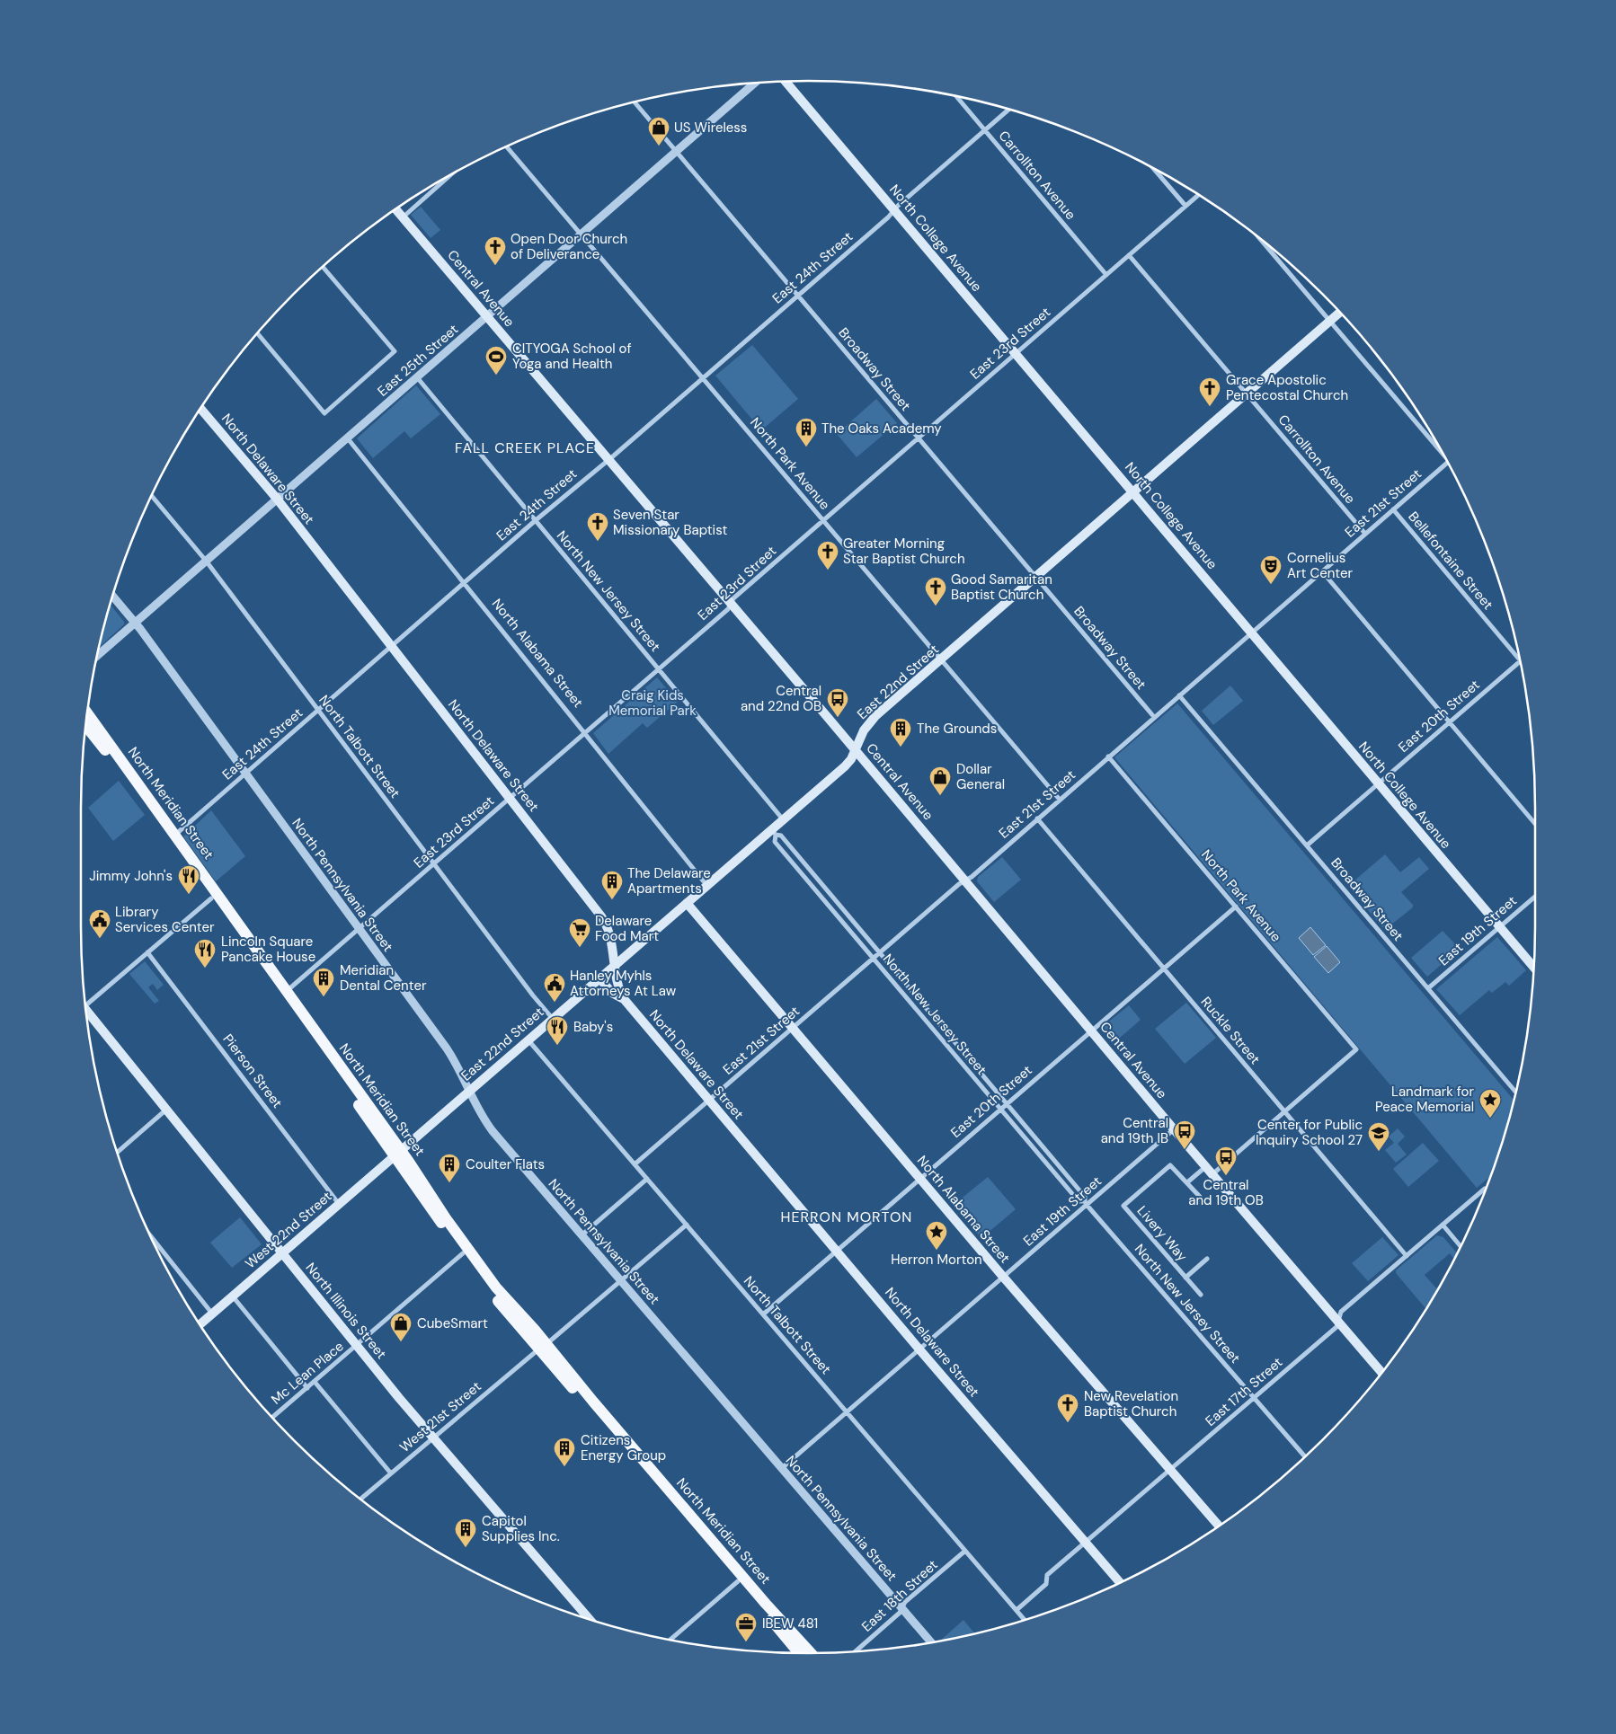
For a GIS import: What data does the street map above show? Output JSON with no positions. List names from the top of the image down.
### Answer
{
  "streets": {
    "main road": [
      "North College Avenue",
      "Central Avenue",
      "North Delaware Street",
      "North Alabama Street",
      "East 22nd Street",
      "North Meridian Street",
      "West 22nd Street",
      "North Illinois Street"
    ],
    "street": [
      "Carrollton Avenue",
      "East 24th Street",
      "East 23rd Street",
      "East 25th Street",
      "Broadway Street",
      "North Park Avenue",
      "East 21st Street",
      "Bellefontaine Street",
      "North New Jersey Street",
      "East 20th Street",
      "North Talbott Street",
      "North Pennsylvania Street",
      "East 19th Street",
      "Ruckle Street",
      "Pierson Street",
      "Livery Way",
      "Mc Lean Place",
      "East 17th Street",
      "West 21st Street",
      "East 18th Street"
    ]
  },
  "crossings": [
    ["Carrollton Avenue", "East 24th Street"],
    ["Carrollton Avenue", "East 23rd Street"],
    ["Carrollton Avenue", "East 21st Street"],
    ["Carrollton Avenue", "East 22nd Street"],
    ["North College Avenue", "East 24th Street"],
    ["North College Avenue", "East 23rd Street"],
    ["North College Avenue", "East 21st Street"],
    ["North College Avenue", "East 22nd Street"],
    ["North College Avenue", "East 20th Street"],
    ["North College Avenue", "East 19th Street"],
    ["East 24th Street", "Central Avenue"],
    ["East 24th Street", "Broadway Street"],
    ["East 24th Street", "North Park Avenue"],
    ["East 24th Street", "North Delaware Street"],
    ["East 24th Street", "North New Jersey Street"],
    ["East 24th Street", "North Alabama Street"],
    ["East 24th Street", "North Talbott Street"],
    ["East 24th Street", "North Meridian Street"],
    ["East 24th Street", "North Pennsylvania Street"],
    ["Central Avenue", "East 23rd Street"],
    ["Central Avenue", "East 25th Street"],
    ["Central Avenue", "East 21st Street"],
    ["Central Avenue", "East 22nd Street"],
    ["Central Avenue", "East 20th Street"],
    ["Central Avenue", "East 19th Street"],
    ["Central Avenue", "East 17th Street"],
    ["East 23rd Street", "Broadway Street"],
    ["East 23rd Street", "North Park Avenue"],
    ["East 23rd Street", "North Delaware Street"],
    ["East 23rd Street", "North New Jersey Street"],
    ["East 23rd Street", "North Alabama Street"],
    ["East 23rd Street", "North Talbott Street"],
    ["East 23rd Street", "North Meridian Street"],
    ["East 23rd Street", "North Pennsylvania Street"],
    ["East 25th Street", "Broadway Street"],
    ["East 25th Street", "North Park Avenue"],
    ["East 25th Street", "North Delaware Street"],
    ["East 25th Street", "North New Jersey Street"],
    ["East 25th Street", "North Alabama Street"],
    ["East 25th Street", "North Talbott Street"],
    ["East 25th Street", "North Pennsylvania Street"],
    ["Broadway Street", "East 21st Street"],
    ["Broadway Street", "East 22nd Street"],
    ["Broadway Street", "East 20th Street"],
    ["Broadway Street", "East 19th Street"],
    ["North Park Avenue", "East 21st Street"],
    ["North Park Avenue", "East 22nd Street"],
    ["North Park Avenue", "East 20th Street"],
    ["North Park Avenue", "Ruckle Street"],
    ["North Delaware Street", "East 21st Street"],
    ["North Delaware Street", "East 22nd Street"],
    ["North Delaware Street", "East 20th Street"],
    ["North Delaware Street", "East 19th Street"],
    ["North Delaware Street", "East 17th Street"],
    ["East 21st Street", "Bellefontaine Street"],
    ["East 21st Street", "North New Jersey Street"],
    ["East 21st Street", "North Alabama Street"],
    ["East 21st Street", "North Talbott Street"],
    ["East 21st Street", "Ruckle Street"],
    ["North New Jersey Street", "East 22nd Street"],
    ["North New Jersey Street", "East 20th Street"],
    ["North New Jersey Street", "East 19th Street"],
    ["North New Jersey Street", "East 17th Street"],
    ["North Alabama Street", "East 22nd Street"],
    ["North Alabama Street", "East 20th Street"],
    ["North Alabama Street", "East 19th Street"],
    ["North Alabama Street", "East 17th Street"],
    ["East 22nd Street", "North Talbott Street"],
    ["East 22nd Street", "North Meridian Street"],
    ["East 22nd Street", "North Pennsylvania Street"],
    ["East 22nd Street", "West 22nd Street"],
    ["East 20th Street", "North Talbott Street"],
    ["East 20th Street", "Ruckle Street"],
    ["North Talbott Street", "East 19th Street"],
    ["North Talbott Street", "East 17th Street"],
    ["North Talbott Street", "East 18th Street"],
    ["North Meridian Street", "West 22nd Street"],
    ["North Meridian Street", "Mc Lean Place"],
    ["North Meridian Street", "West 21st Street"],
    ["North Pennsylvania Street", "East 19th Street"],
    ["North Pennsylvania Street", "East 18th Street"],
    ["Ruckle Street", "East 17th Street"],
    ["Pierson Street", "West 22nd Street"],
    ["West 22nd Street", "North Illinois Street"],
    ["North Illinois Street", "Mc Lean Place"],
    ["North Illinois Street", "West 21st Street"]
  ],
  "districts": ["FALL CREEK PLACE", "HERRON MORTON"],
  "parks": ["Craig Kids Memorial Park"],
  "places": {
    "shop": ["US Wireless", "Dollar General", "CubeSmart"],
    "church": [
      "Open Door Church of Deliverance",
      "Grace Apostolic Pentecostal Church",
      "Seven Star Missionary Baptist",
      "Greater Morning Star Baptist Church",
      "Good Samaritan Baptist Church",
      "New Revelation Baptist Church"
    ],
    "sports": ["CITYOGA School of Yoga and Health"],
    "building": [
      "The Oaks Academy",
      "The Grounds",
      "The Delaware Apartments",
      "Meridian Dental Center",
      "Coulter Flats",
      "Citizens Energy Group",
      "Capitol Supplies Inc."
    ],
    "theatre": ["Cornelius Art Center"],
    "bus stop": ["Central and 22nd OB", "Central and 19th IB", "Central and 19th OB"],
    "restaurant": ["Jimmy John's", "Lincoln Square Pancake House", "Baby's"],
    "public building": ["Library Services Center", "Hanley Myhls Attorneys At Law"],
    "supermarket": ["Delaware Food Mart"],
    "place": ["Landmark for Peace Memorial", "Herron Morton"],
    "school or university": ["Center for Public Inquiry School 27"],
    "office": ["IBEW 481"]
  }
}
